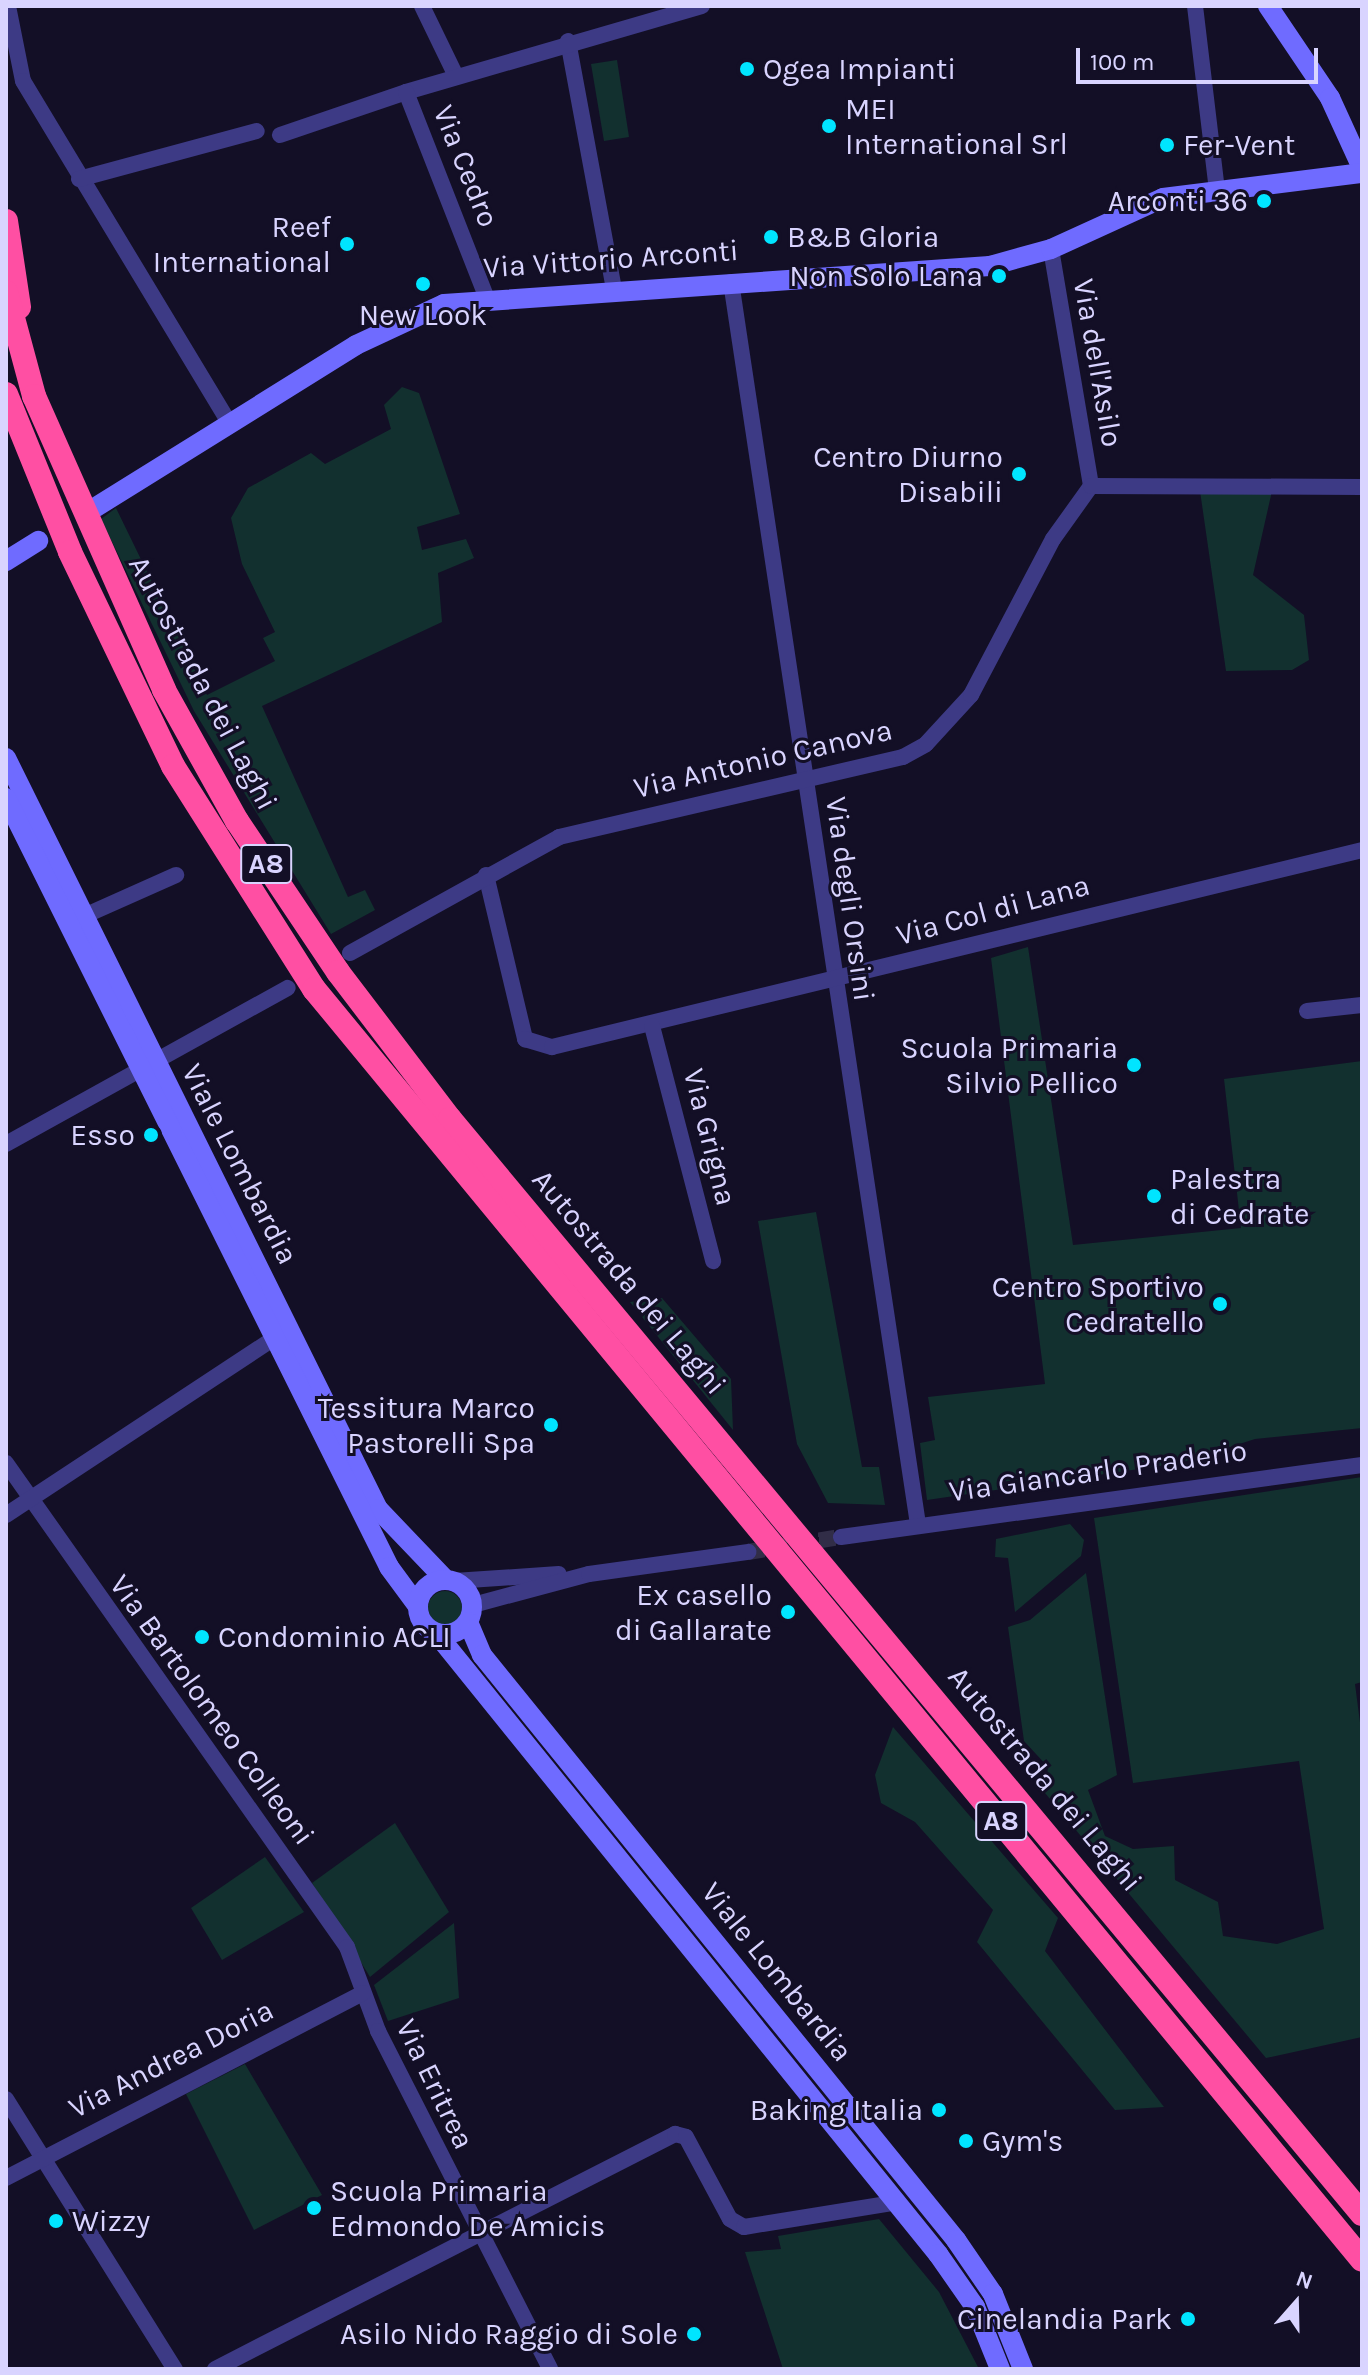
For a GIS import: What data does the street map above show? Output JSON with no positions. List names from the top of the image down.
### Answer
{
  "streets": {
    "highway": ["Autostrada dei Laghi", "A8"],
    "main road": ["Via Vittorio Arconti", "Viale Lombardia"],
    "street": [
      "Via Cedro",
      "Via dell'Asilo",
      "Via Antonio Canova",
      "Via degli Orsini",
      "Via Col di Lana",
      "Via Grigna",
      "Via Giancarlo Praderio",
      "Via Bartolomeo Colleoni",
      "Via Andrea Doria",
      "Via Eritrea"
    ]
  },
  "crossings": [
    ["Via Cedro", "Via Vittorio Arconti"],
    ["Via Vittorio Arconti", "Via dell'Asilo"],
    ["Via Vittorio Arconti", "Via degli Orsini"],
    ["Via dell'Asilo", "Via Antonio Canova"],
    ["Via Antonio Canova", "Via degli Orsini"],
    ["Via Antonio Canova", "Via Col di Lana"],
    ["Via degli Orsini", "Via Col di Lana"],
    ["Via degli Orsini", "Via Giancarlo Praderio"],
    ["Via Col di Lana", "Via Grigna"],
    ["Via Bartolomeo Colleoni", "Via Andrea Doria"],
    ["Via Bartolomeo Colleoni", "Via Eritrea"],
    ["Via Andrea Doria", "Via Eritrea"]
  ],
  "places": [
    "Ogea Impianti",
    "MEI International Srl",
    "Fer-Vent",
    "Arconti 36",
    "B&B Gloria",
    "Reef International",
    "Non Solo Lana",
    "New Look",
    "Centro Diurno Disabili",
    "Scuola Primaria Silvio Pellico",
    "Esso",
    "Palestra di Cedrate",
    "Centro Sportivo Cedratello",
    "Tessitura Marco Pastorelli Spa",
    "Ex casello di Gallarate",
    "Condominio ACLI",
    "Baking Italia",
    "Gym's",
    "Scuola Primaria Edmondo De Amicis",
    "Wizzy",
    "Cinelandia Park",
    "Asilo Nido Raggio di Sole"
  ],
  "scale_bar": "100 m",
  "north": "top"
}
